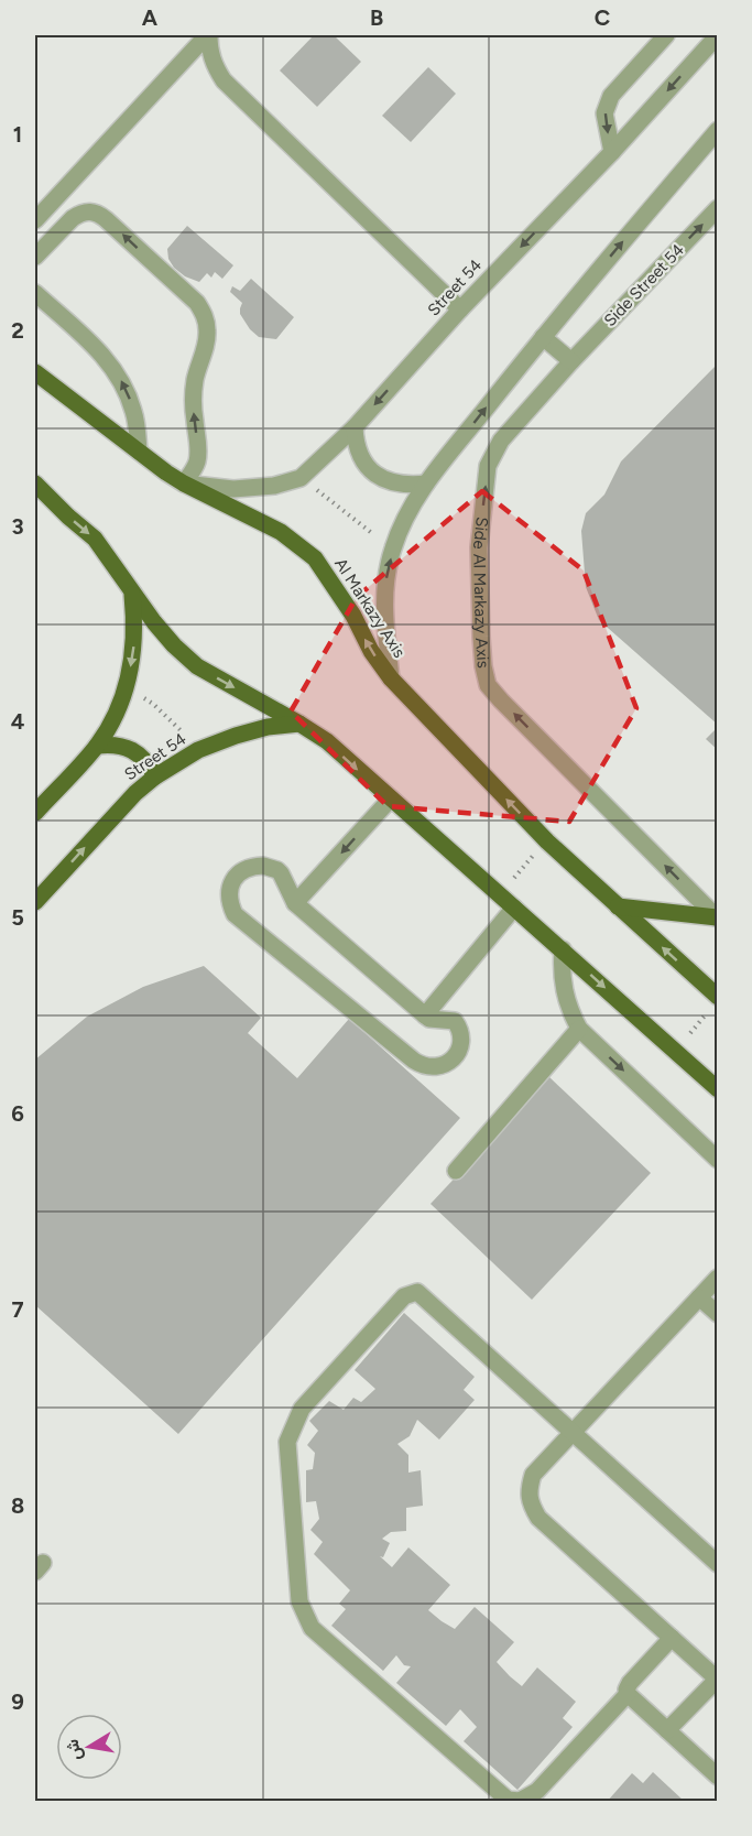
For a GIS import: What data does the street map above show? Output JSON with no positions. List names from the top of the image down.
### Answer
{
  "streets": {
    "main road": ["Street 54", "Al Markazy Axis"],
    "street": ["Side Street 54", "Side Al Markazy Axis"]
  },
  "crossings": [
    ["Side Street 54", "Side Al Markazy Axis"],
    ["Street 54", "Al Markazy Axis"]
  ],
  "one_way": ["Side Al Markazy Axis"],
  "north": "left",
  "grid": {
    "columns": ["A", "B", "C"],
    "rows": [
      "1",
      "2",
      "3",
      "4",
      "5",
      "6",
      "7",
      "8",
      "9"
    ]
  }
}
